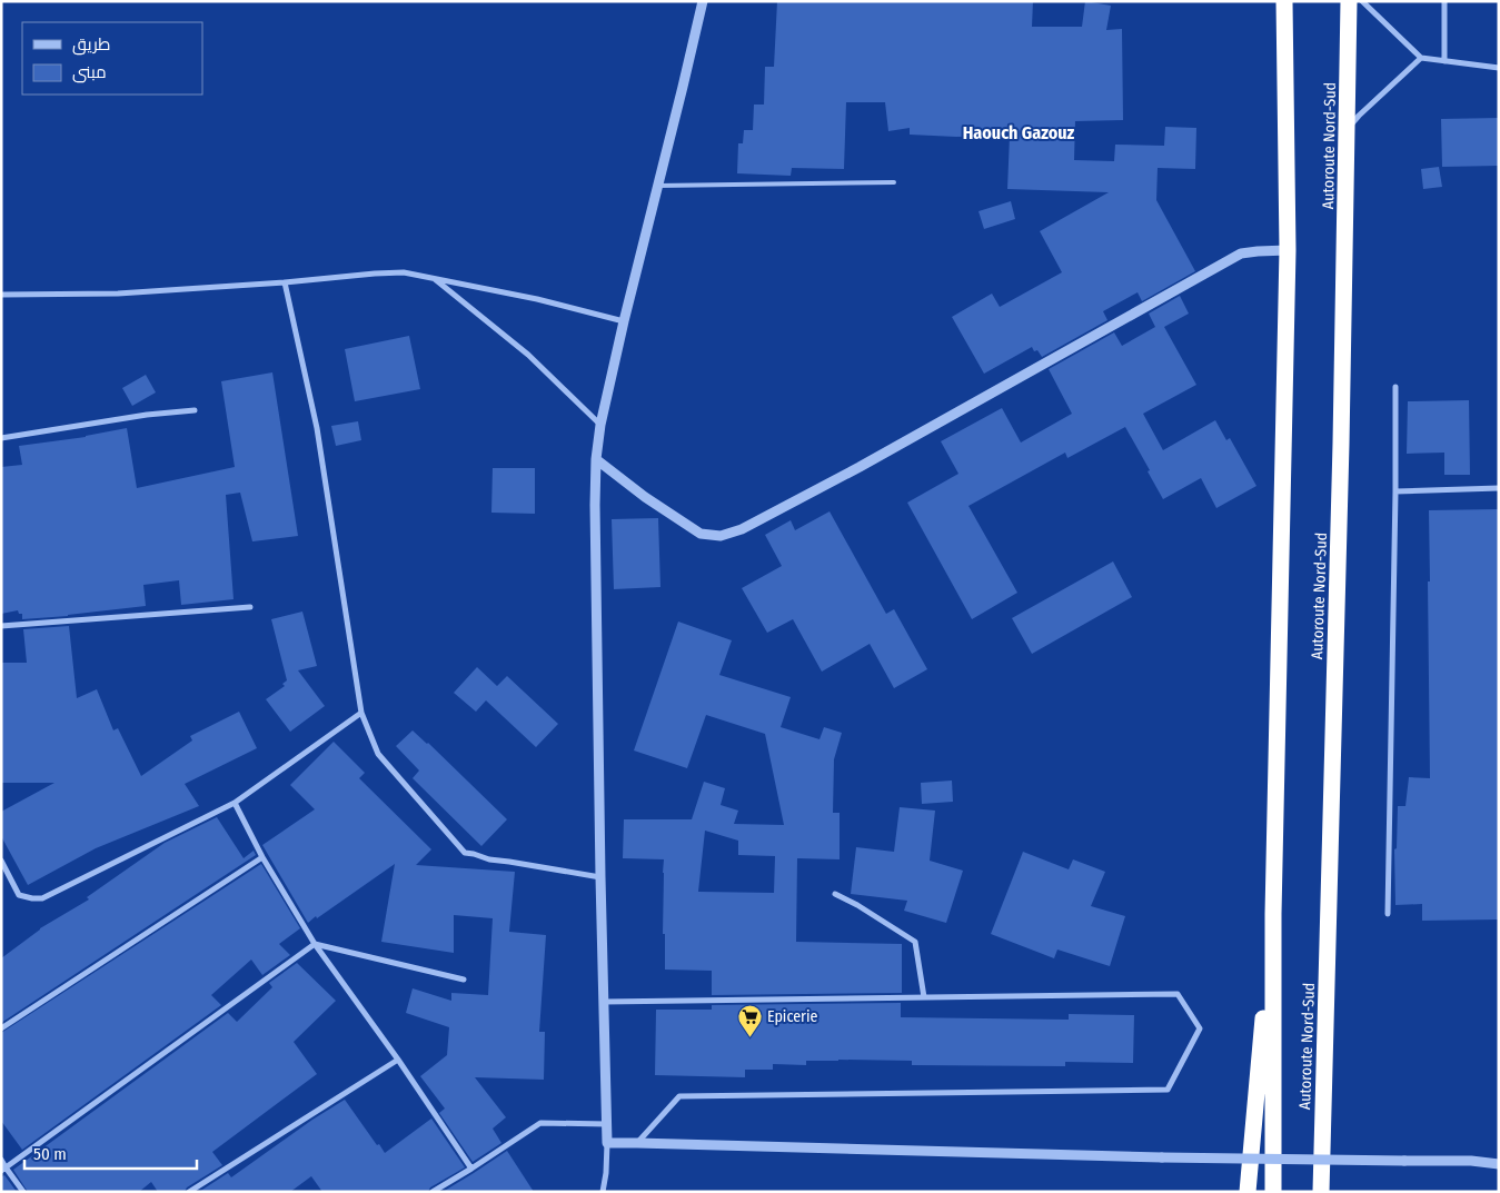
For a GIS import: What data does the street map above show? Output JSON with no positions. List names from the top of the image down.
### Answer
{
  "streets": {
    "highway": ["Autoroute Nord-Sud"]
  },
  "districts": ["Haouch Gazouz"],
  "places": {
    "supermarket": ["Epicerie"]
  },
  "legend": ["طريق", "مبنى"],
  "scale_bar": "50 m"
}
